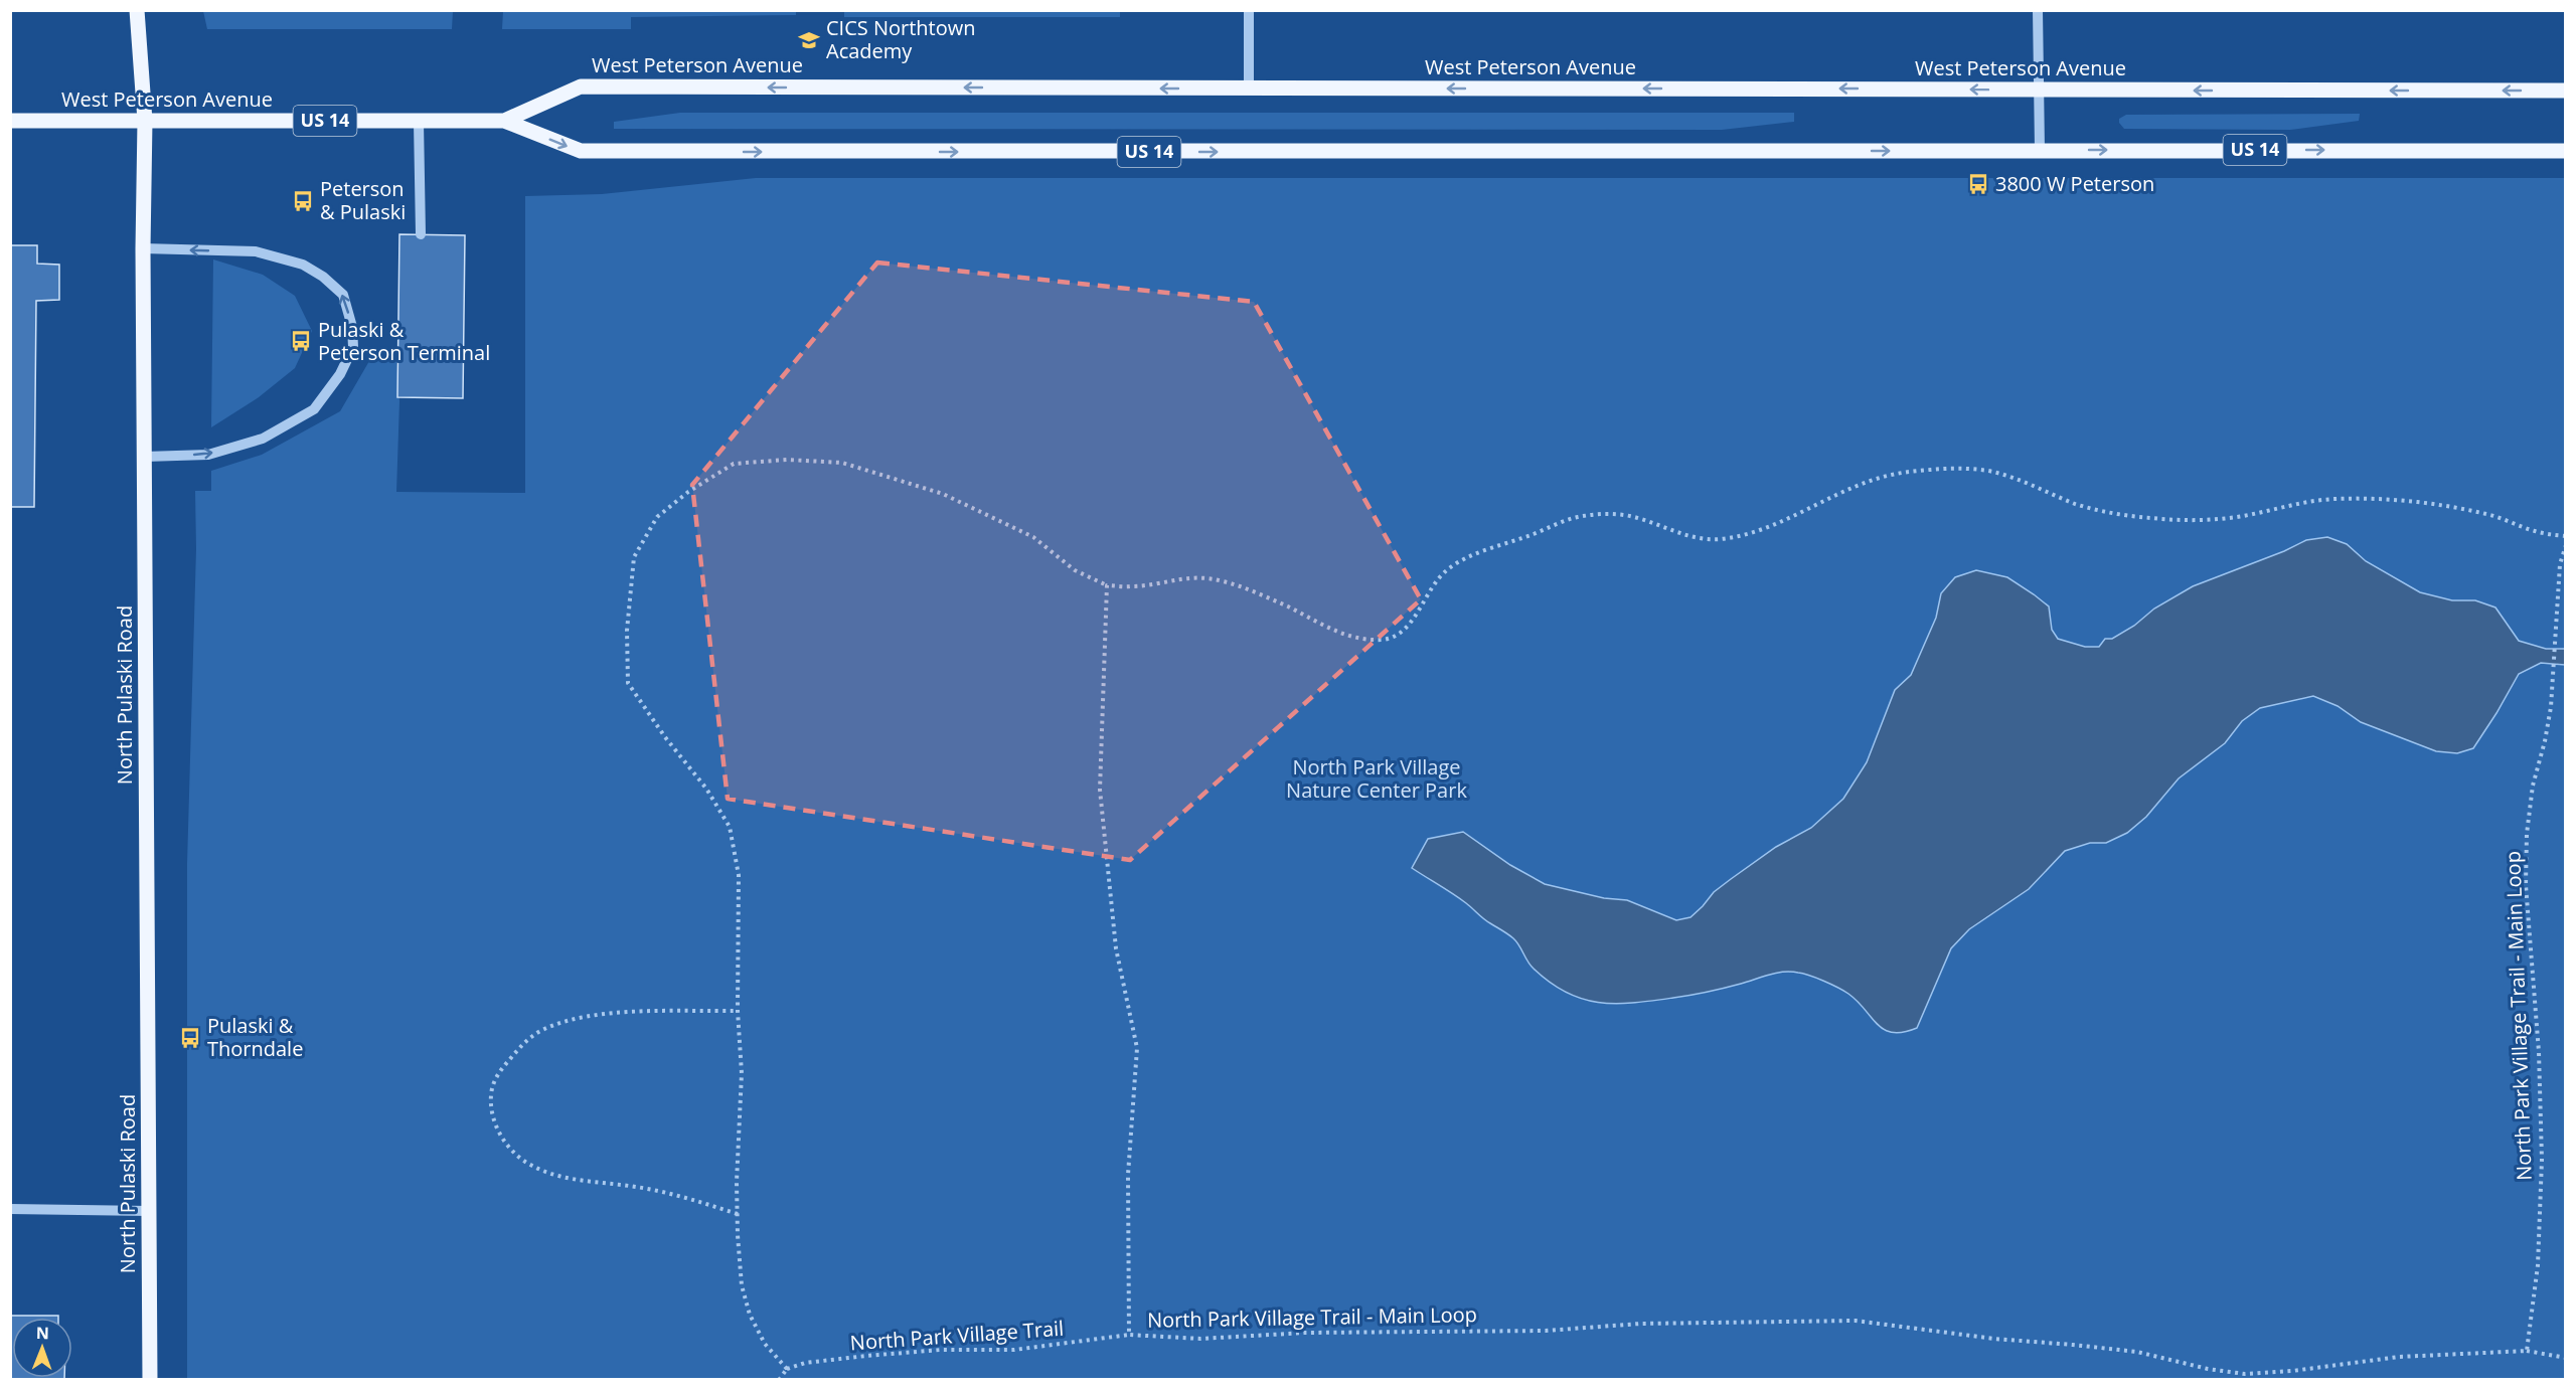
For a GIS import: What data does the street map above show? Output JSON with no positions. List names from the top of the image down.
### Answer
{
  "streets": {
    "main road": ["West Peterson Avenue", "US 14", "North Pulaski Road"],
    "path": ["North Park Village Trail - Main Loop", "North Park Village Trail"]
  },
  "crossings": [
    ["West Peterson Avenue", "North Pulaski Road"],
    ["North Park Village Trail - Main Loop", "North Park Village Trail"]
  ],
  "parks": ["North Park Village Nature Center Park"],
  "places": {
    "school or university": ["CICS Northtown Academy"],
    "bus stop": [
      "3800 W Peterson",
      "Peterson & Pulaski",
      "Pulaski & Peterson Terminal",
      "Pulaski & Thorndale"
    ]
  },
  "north": "top"
}
